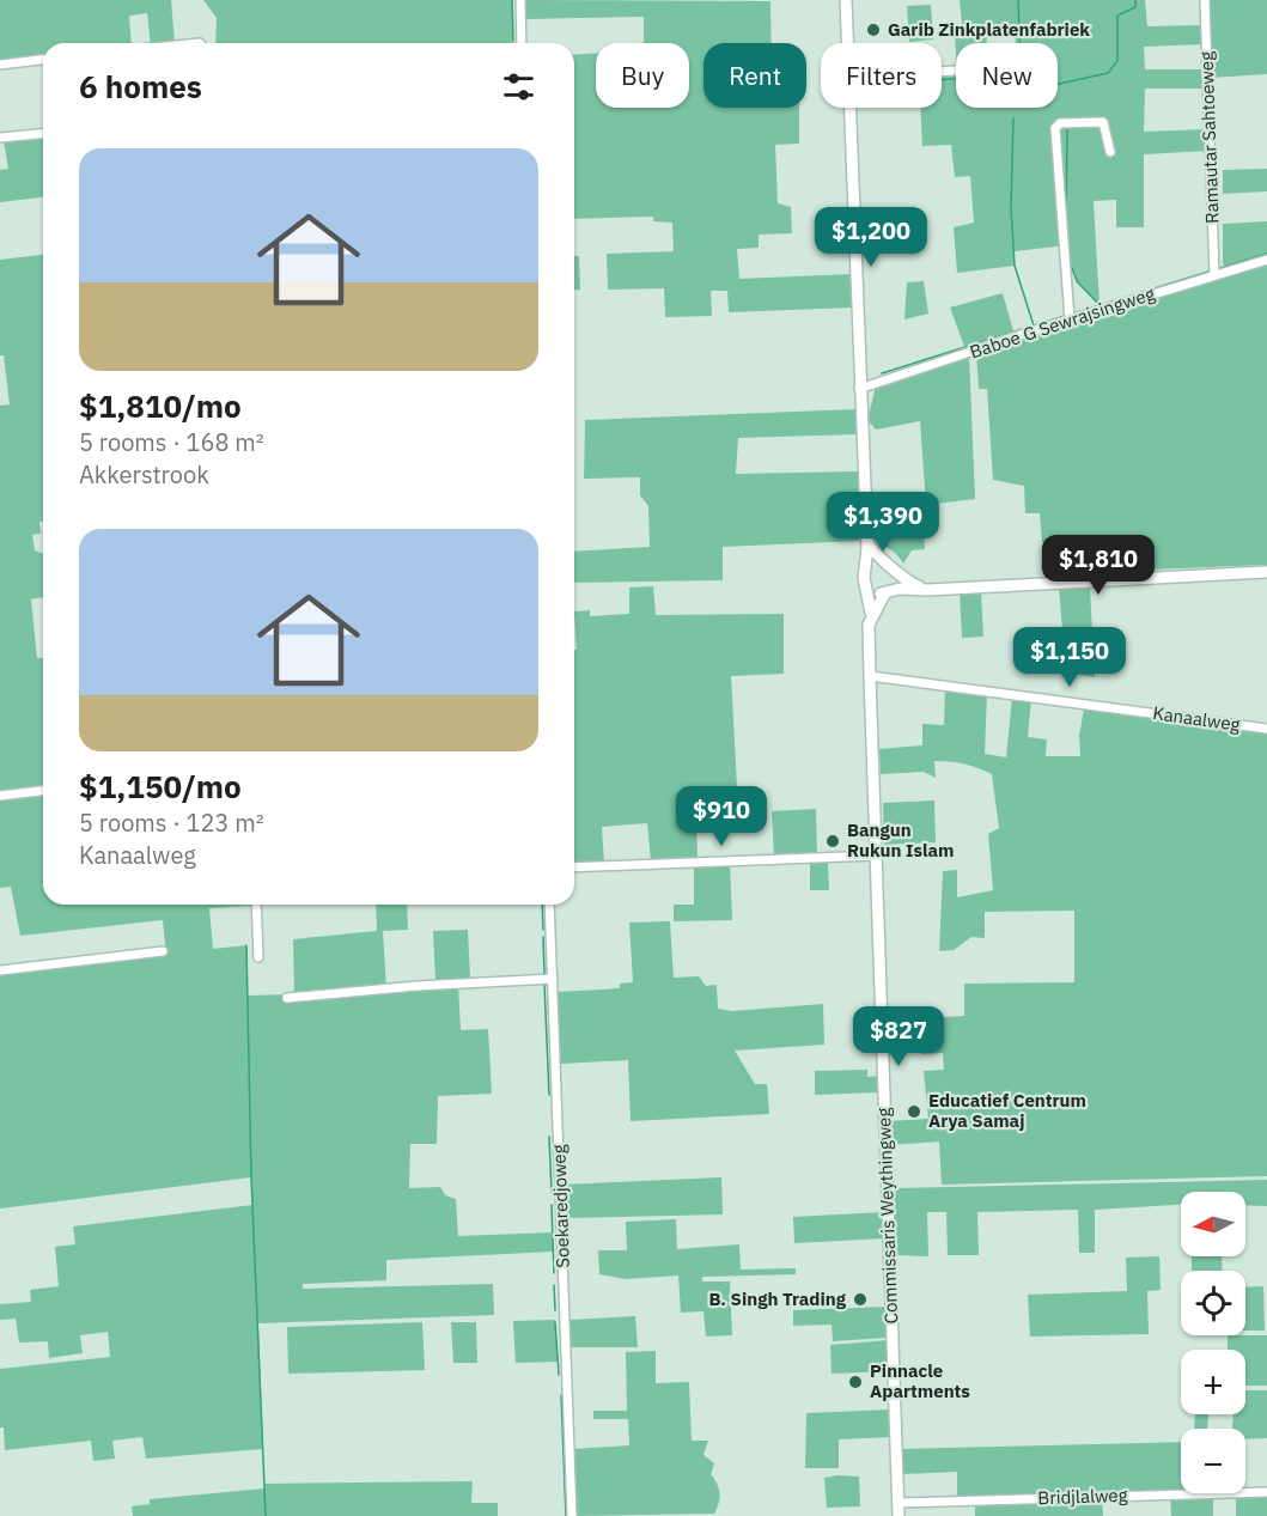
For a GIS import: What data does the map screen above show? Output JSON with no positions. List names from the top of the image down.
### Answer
{
  "streets": {
    "main road": ["Commissaris Weythingweg"],
    "street": [
      "Ramautar Sahtoeweg",
      "Baboe G Sewrajsingweg",
      "Kanaalweg",
      "Soekaredjoweg",
      "Bridjlalweg"
    ]
  },
  "crossings": [
    ["Ramautar Sahtoeweg", "Baboe G Sewrajsingweg"],
    ["Kanaalweg", "Commissaris Weythingweg"],
    ["Commissaris Weythingweg", "Bridjlalweg"]
  ],
  "places": [
    "Garib Zinkplatenfabriek",
    "Bangun Rukun Islam",
    "Educatief Centrum Arya Samaj",
    "B. Singh Trading",
    "Pinnacle Apartments"
  ],
  "north": "left",
  "page": {
    "chip": [
      "Buy",
      "Rent",
      "Filters",
      "New"
    ],
    "heading": "6 homes",
    "list": [
      {
        "name": "$1,810/mo",
        "note": "5 rooms · 168 m² · Akkerstrook"
      },
      {
        "name": "$1,150/mo",
        "note": "5 rooms · 123 m² · Kanaalweg"
      }
    ],
    "price": [
      "$1,200",
      "$1,390",
      "$1,810",
      "$1,150",
      "$910",
      "$827"
    ],
    "map_buttons": ["+", "−"]
  }
}
